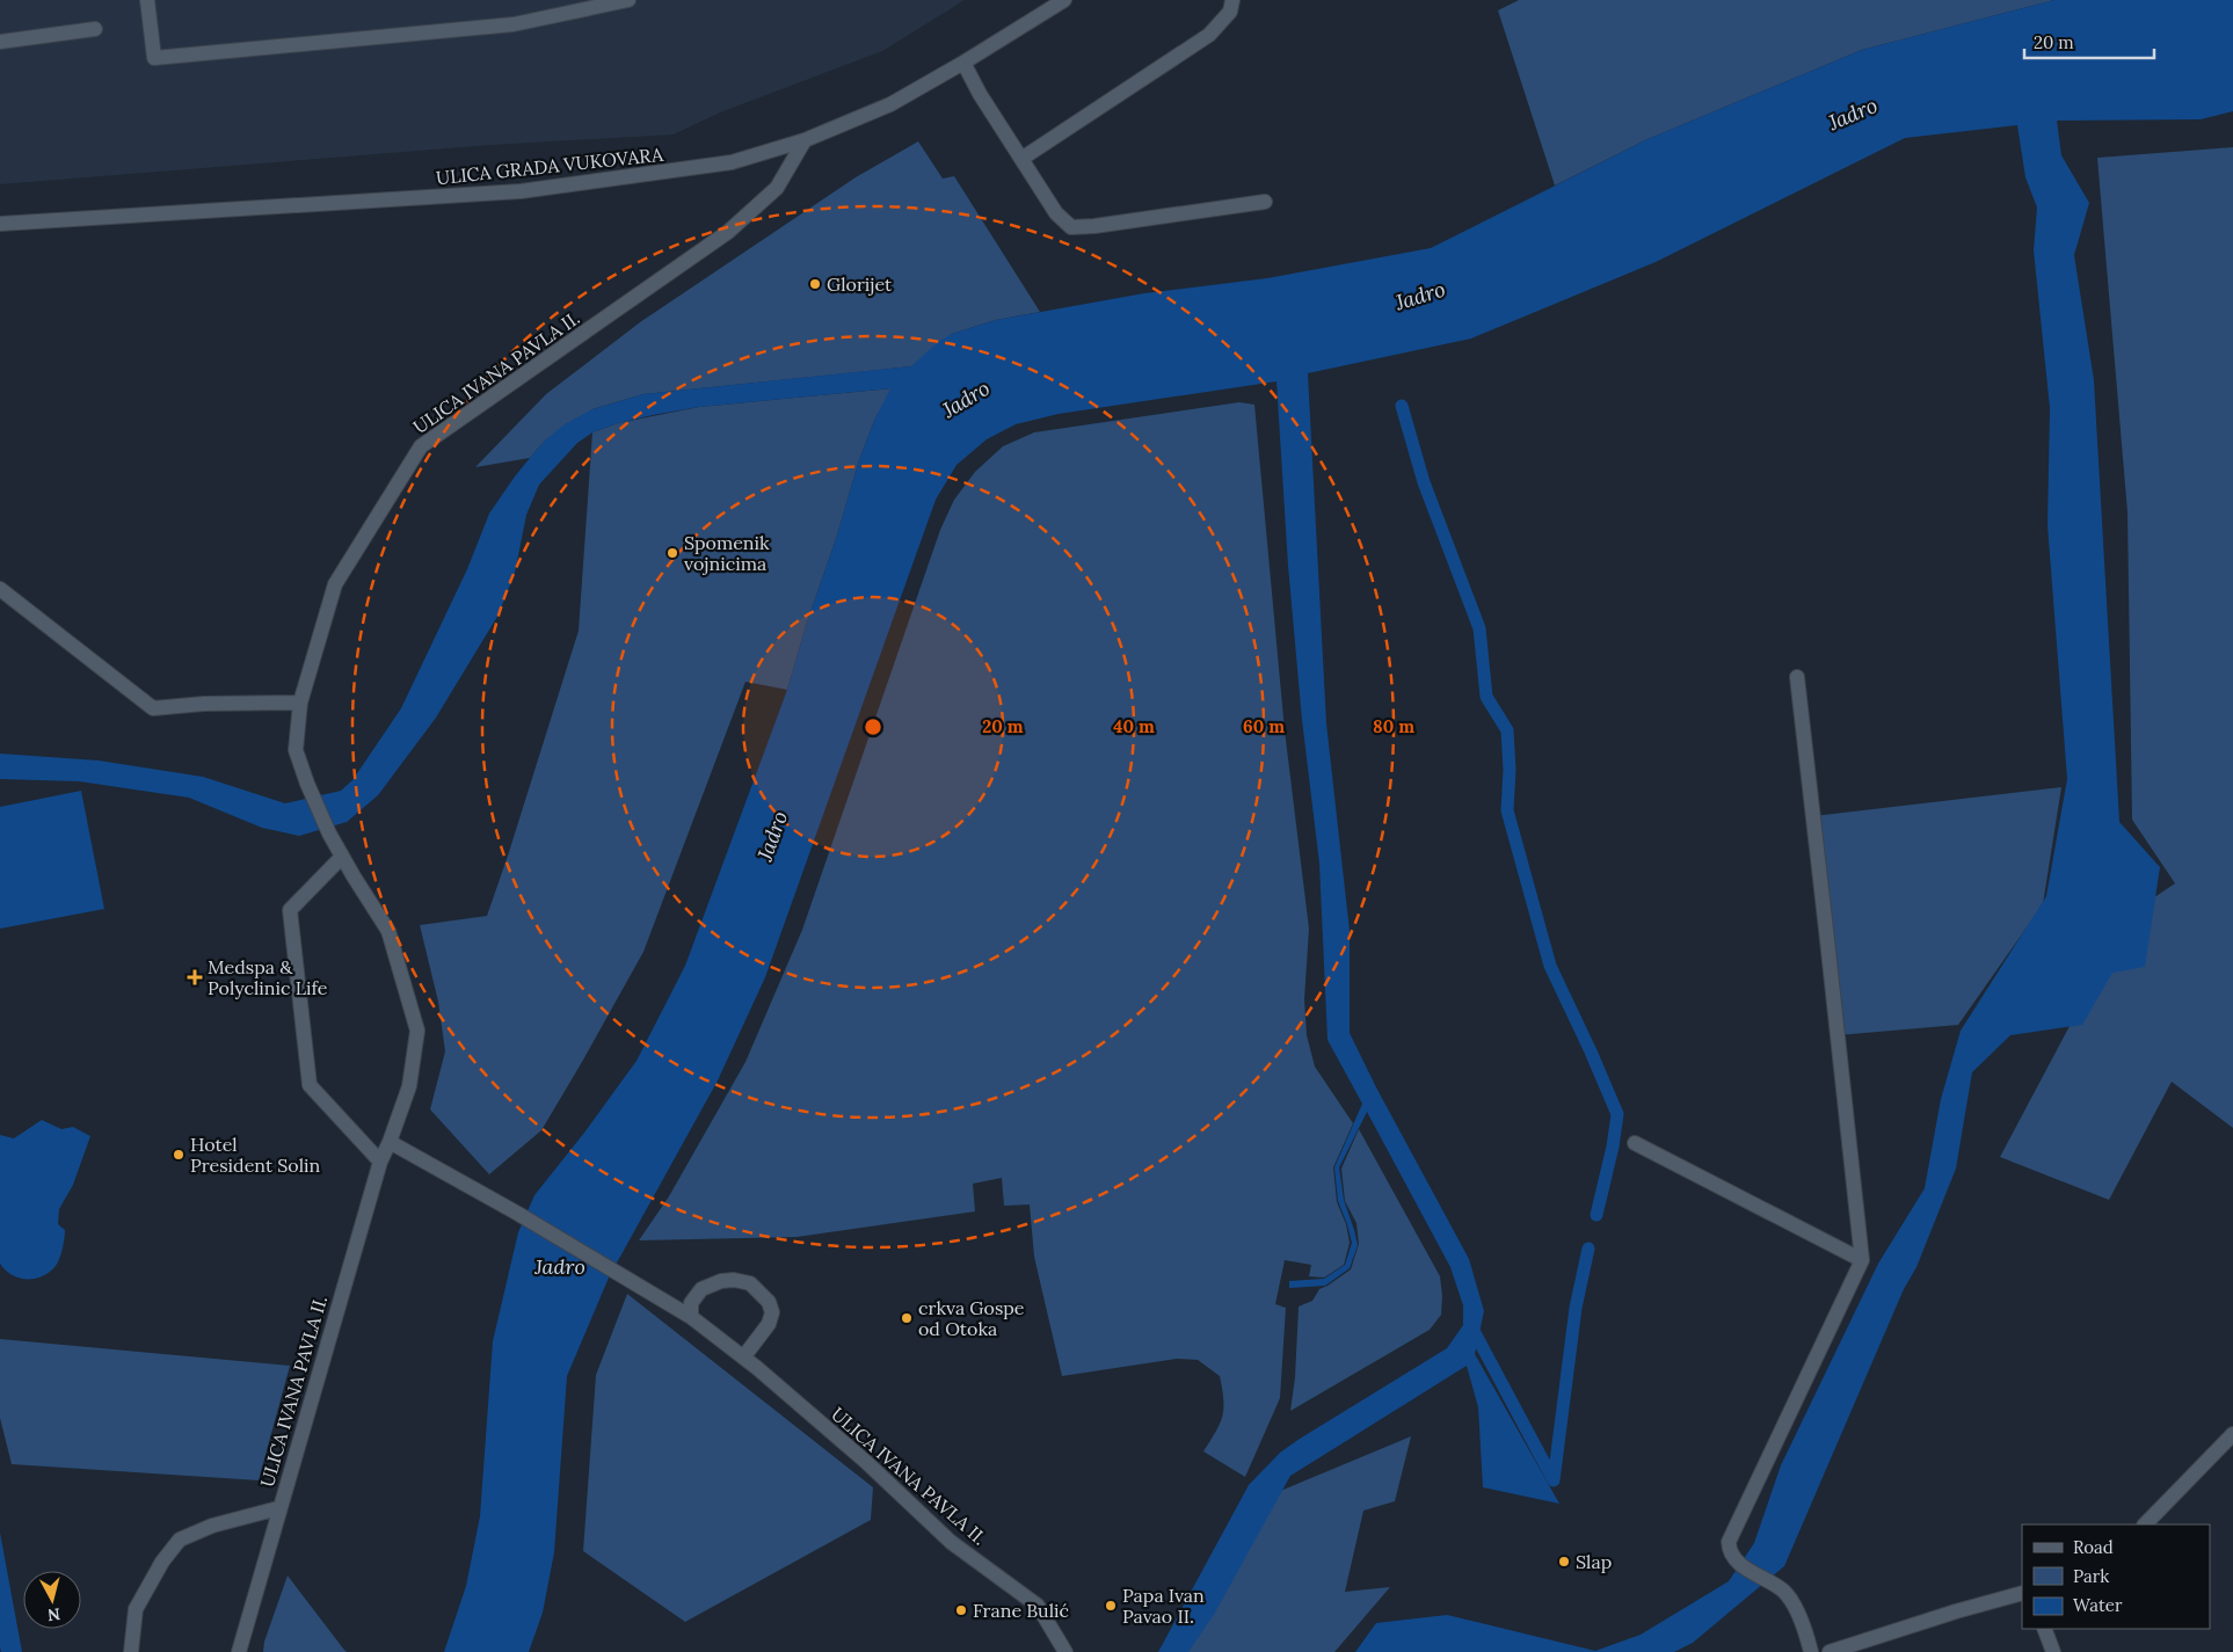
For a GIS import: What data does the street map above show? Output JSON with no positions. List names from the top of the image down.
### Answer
{
  "streets": {
    "street": ["ULICA GRADA VUKOVARA", "ULICA IVANA PAVLA II."]
  },
  "crossings": [
    ["ULICA GRADA VUKOVARA", "ULICA IVANA PAVLA II."]
  ],
  "water": ["Jadro"],
  "places": {
    "other": [
      "Glorijet",
      "Spomenik vojnicima",
      "Hotel President Solin",
      "crkva Gospe od Otoka",
      "Slap",
      "Papa Ivan Pavao II.",
      "Frane Bulić"
    ],
    "health": ["Medspa & Polyclinic Life"]
  },
  "legend": ["Road", "Park", "Water"],
  "scale_bar": "20 m",
  "north": "bottom",
  "rings": [
    "20 m",
    "40 m",
    "60 m",
    "80 m"
  ]
}
